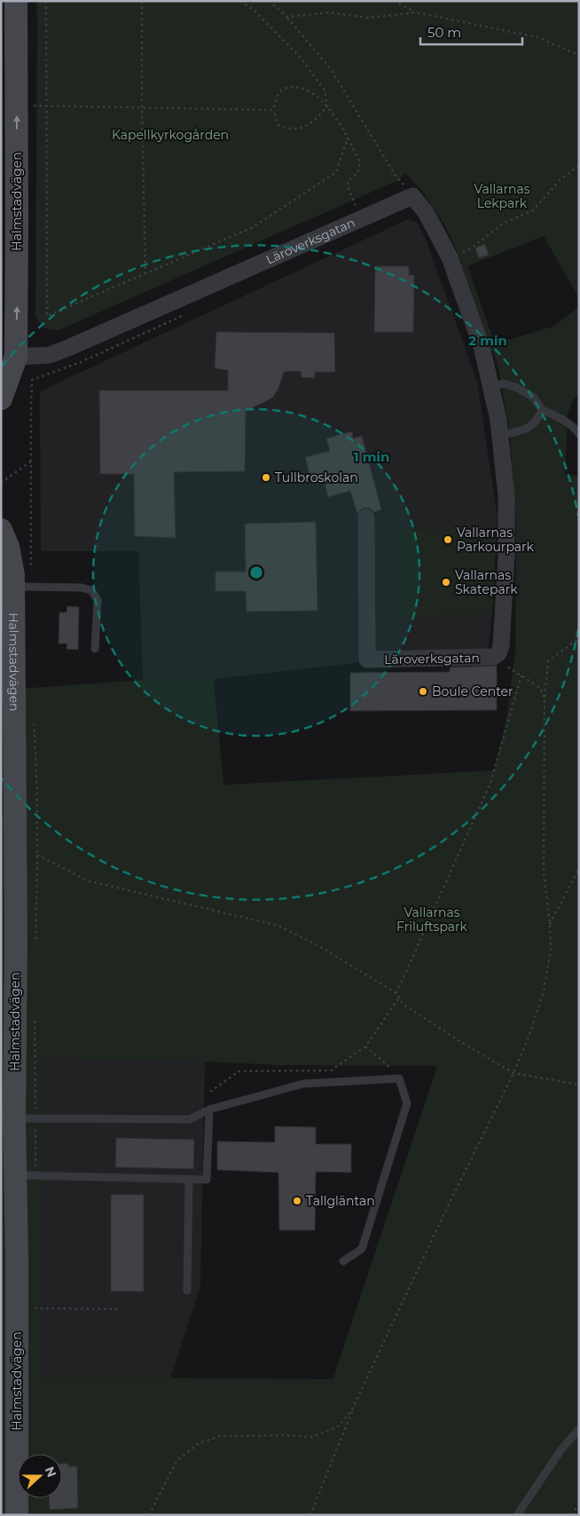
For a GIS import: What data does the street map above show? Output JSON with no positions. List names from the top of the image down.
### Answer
{
  "streets": {
    "main road": ["Halmstadvägen"],
    "street": ["Läroverksgatan"]
  },
  "crossings": [
    ["Halmstadvägen", "Läroverksgatan"]
  ],
  "parks": ["Kapellkyrkogården", "Vallarnas Lekpark", "Vallarnas Friluftspark"],
  "places": [
    "Tullbroskolan",
    "Vallarnas Parkourpark",
    "Vallarnas Skatepark",
    "Boule Center",
    "Tallgläntan"
  ],
  "scale_bar": "50 m",
  "north": "right",
  "rings": ["2 min", "1 min"]
}
